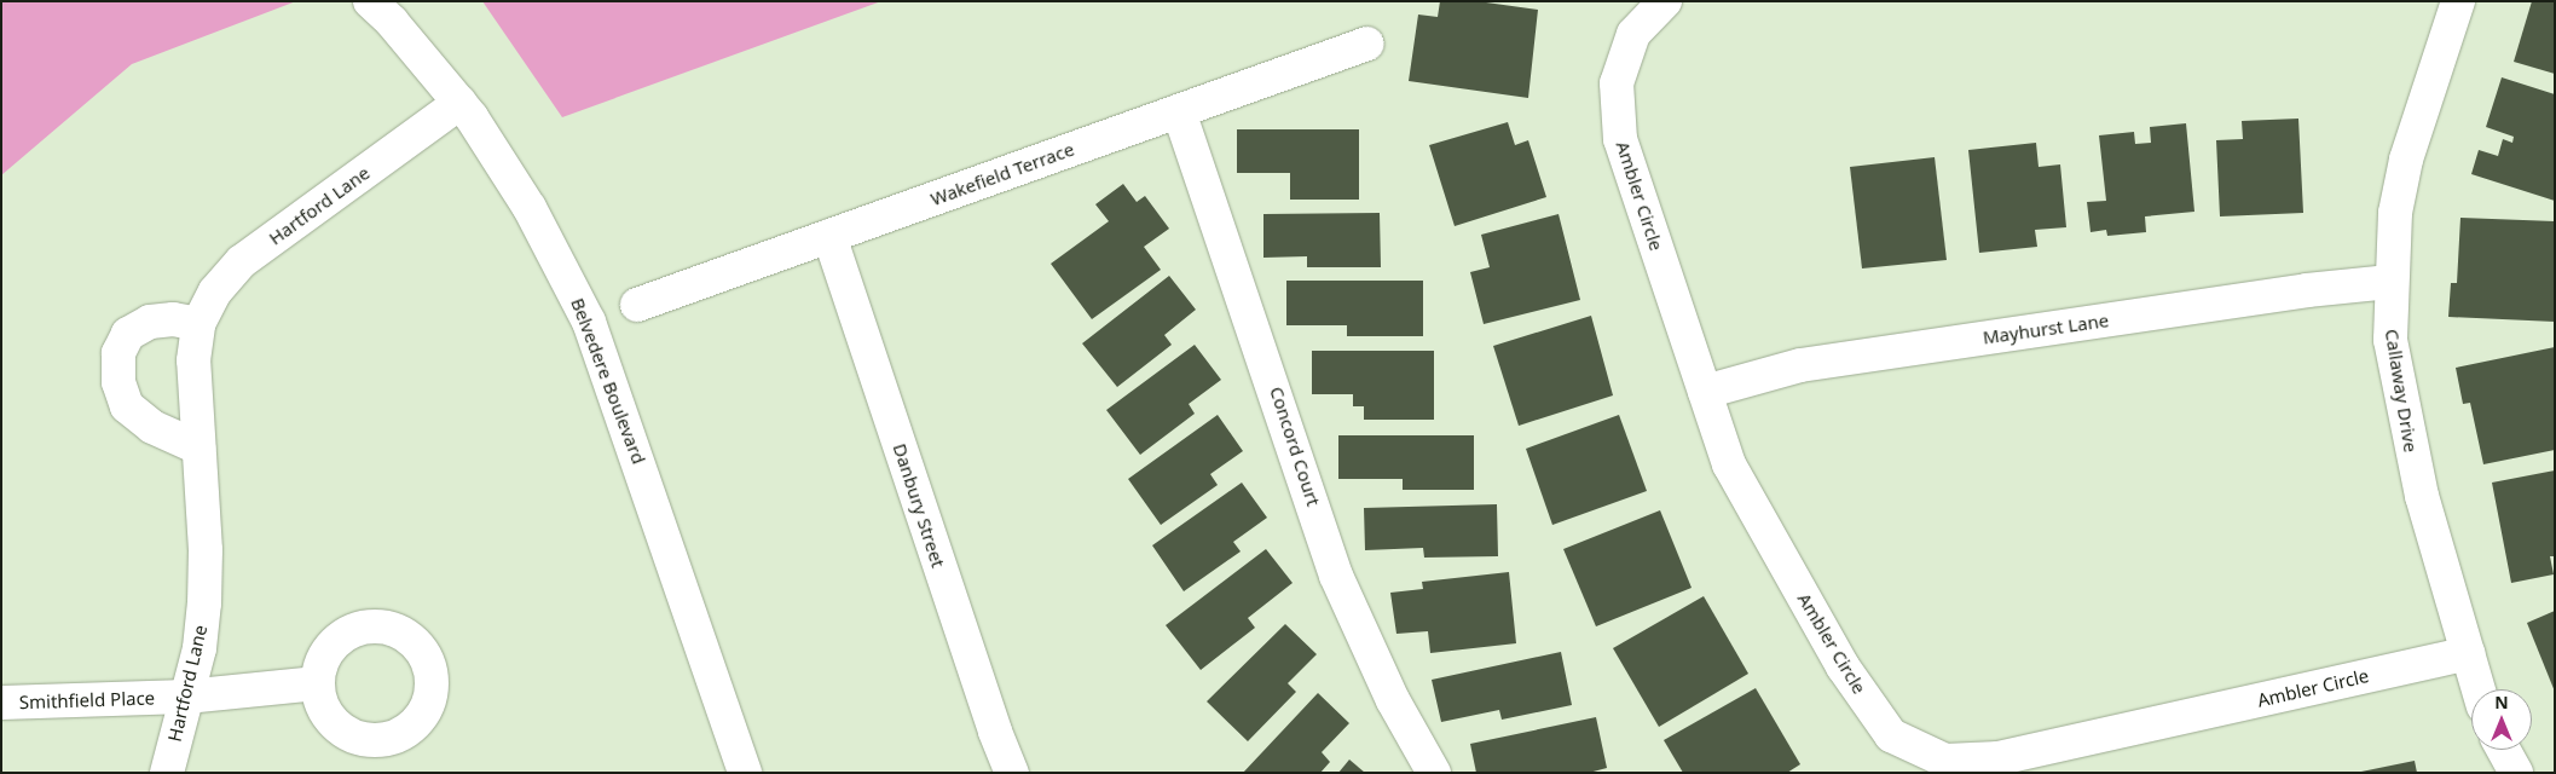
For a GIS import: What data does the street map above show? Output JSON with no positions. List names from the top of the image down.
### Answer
{
  "streets": {
    "street": [
      "Wakefield Terrace",
      "Ambler Circle",
      "Hartford Lane",
      "Mayhurst Lane",
      "Belvedere Boulevard",
      "Callaway Drive",
      "Concord Court",
      "Danbury Street",
      "Smithfield Place"
    ]
  },
  "crossings": [
    ["Wakefield Terrace", "Concord Court"],
    ["Wakefield Terrace", "Danbury Street"],
    ["Ambler Circle", "Mayhurst Lane"],
    ["Ambler Circle", "Callaway Drive"],
    ["Hartford Lane", "Belvedere Boulevard"],
    ["Hartford Lane", "Smithfield Place"],
    ["Mayhurst Lane", "Callaway Drive"]
  ],
  "north": "top"
}
